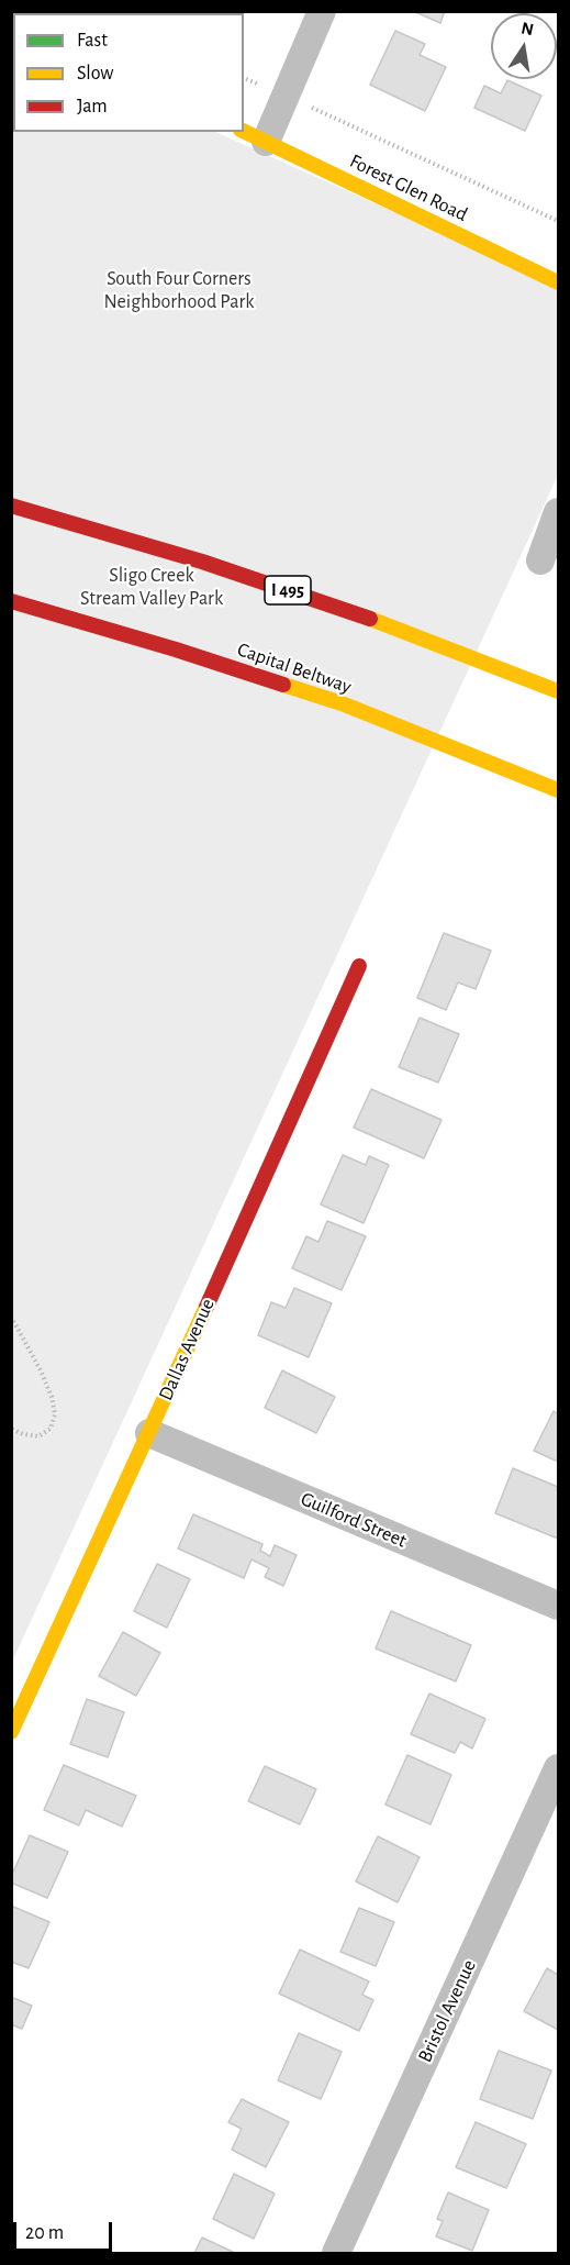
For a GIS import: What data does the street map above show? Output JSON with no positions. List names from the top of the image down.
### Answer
{
  "streets": {
    "main road": [
      "Forest Glen Road",
      "I 495",
      "Capital Beltway",
      "Dallas Avenue"
    ],
    "street": ["Guilford Street", "Bristol Avenue"]
  },
  "crossings": [
    ["Dallas Avenue", "Guilford Street"]
  ],
  "parks": ["South Four Corners Neighborhood Park", "Sligo Creek Stream Valley Park"],
  "legend": ["Fast", "Slow", "Jam"],
  "scale_bar": "20 m",
  "north": "top"
}
